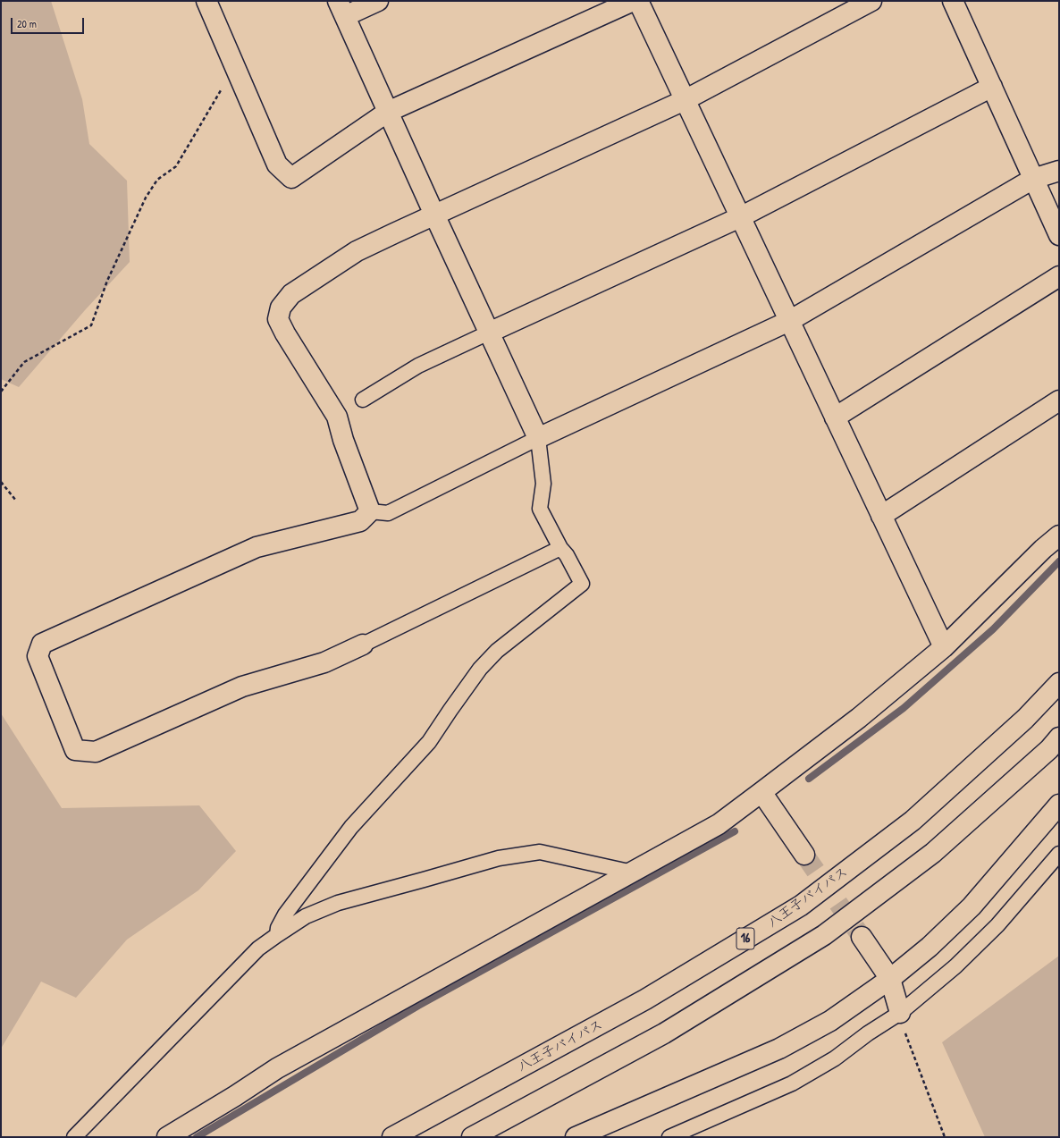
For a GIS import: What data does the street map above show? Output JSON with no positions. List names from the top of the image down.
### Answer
{
  "streets": {
    "main road": ["八王子バイパス", "16"]
  },
  "scale_bar": "20 m"
}
